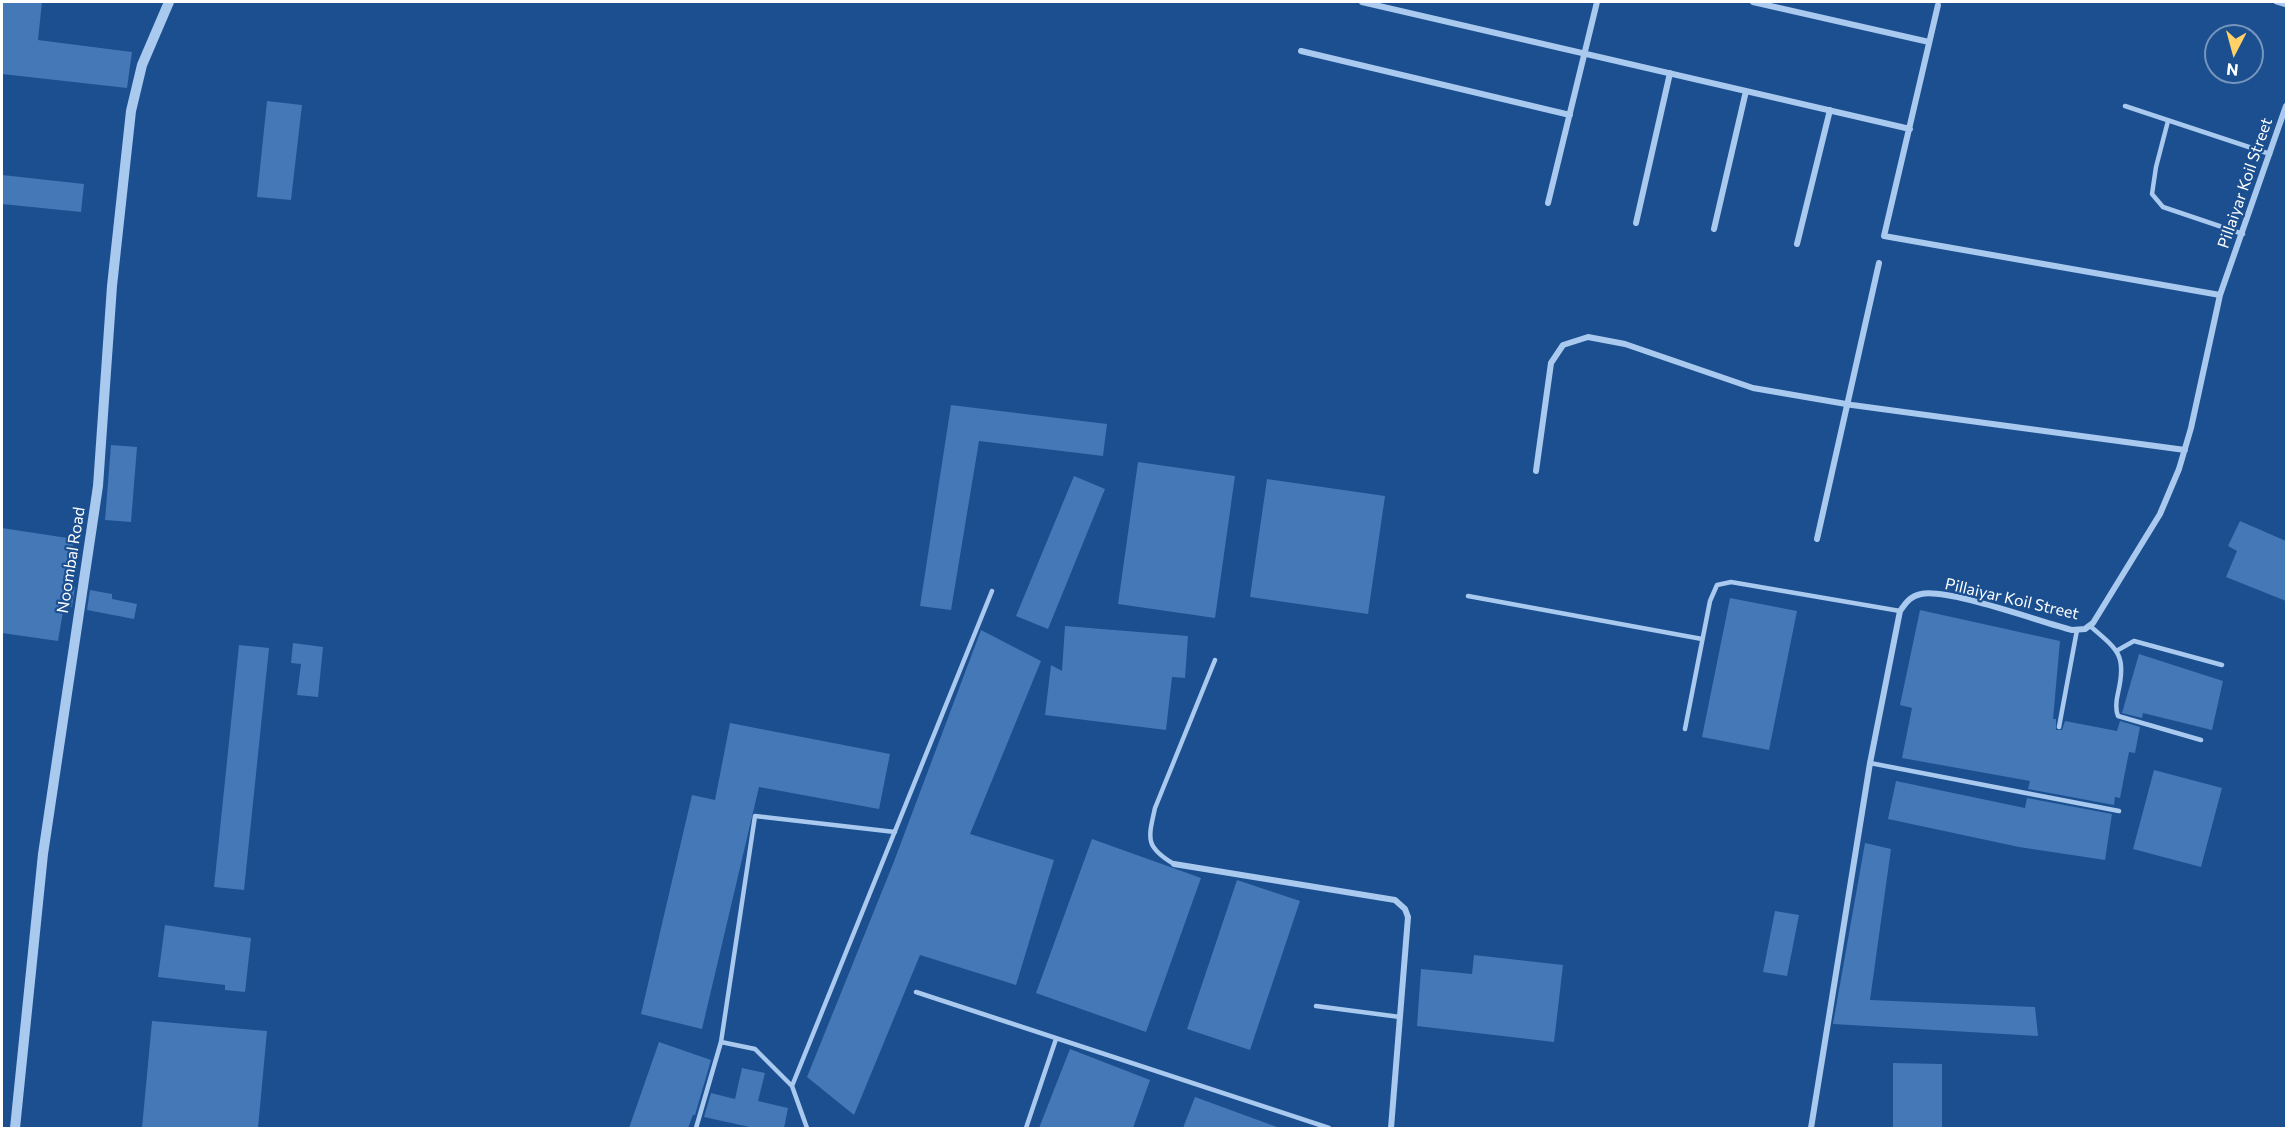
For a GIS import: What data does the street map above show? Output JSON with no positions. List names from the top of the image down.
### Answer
{
  "streets": {
    "street": ["Pillaiyar Koil Street", "Noombal Road"]
  },
  "north": "bottom"
}
